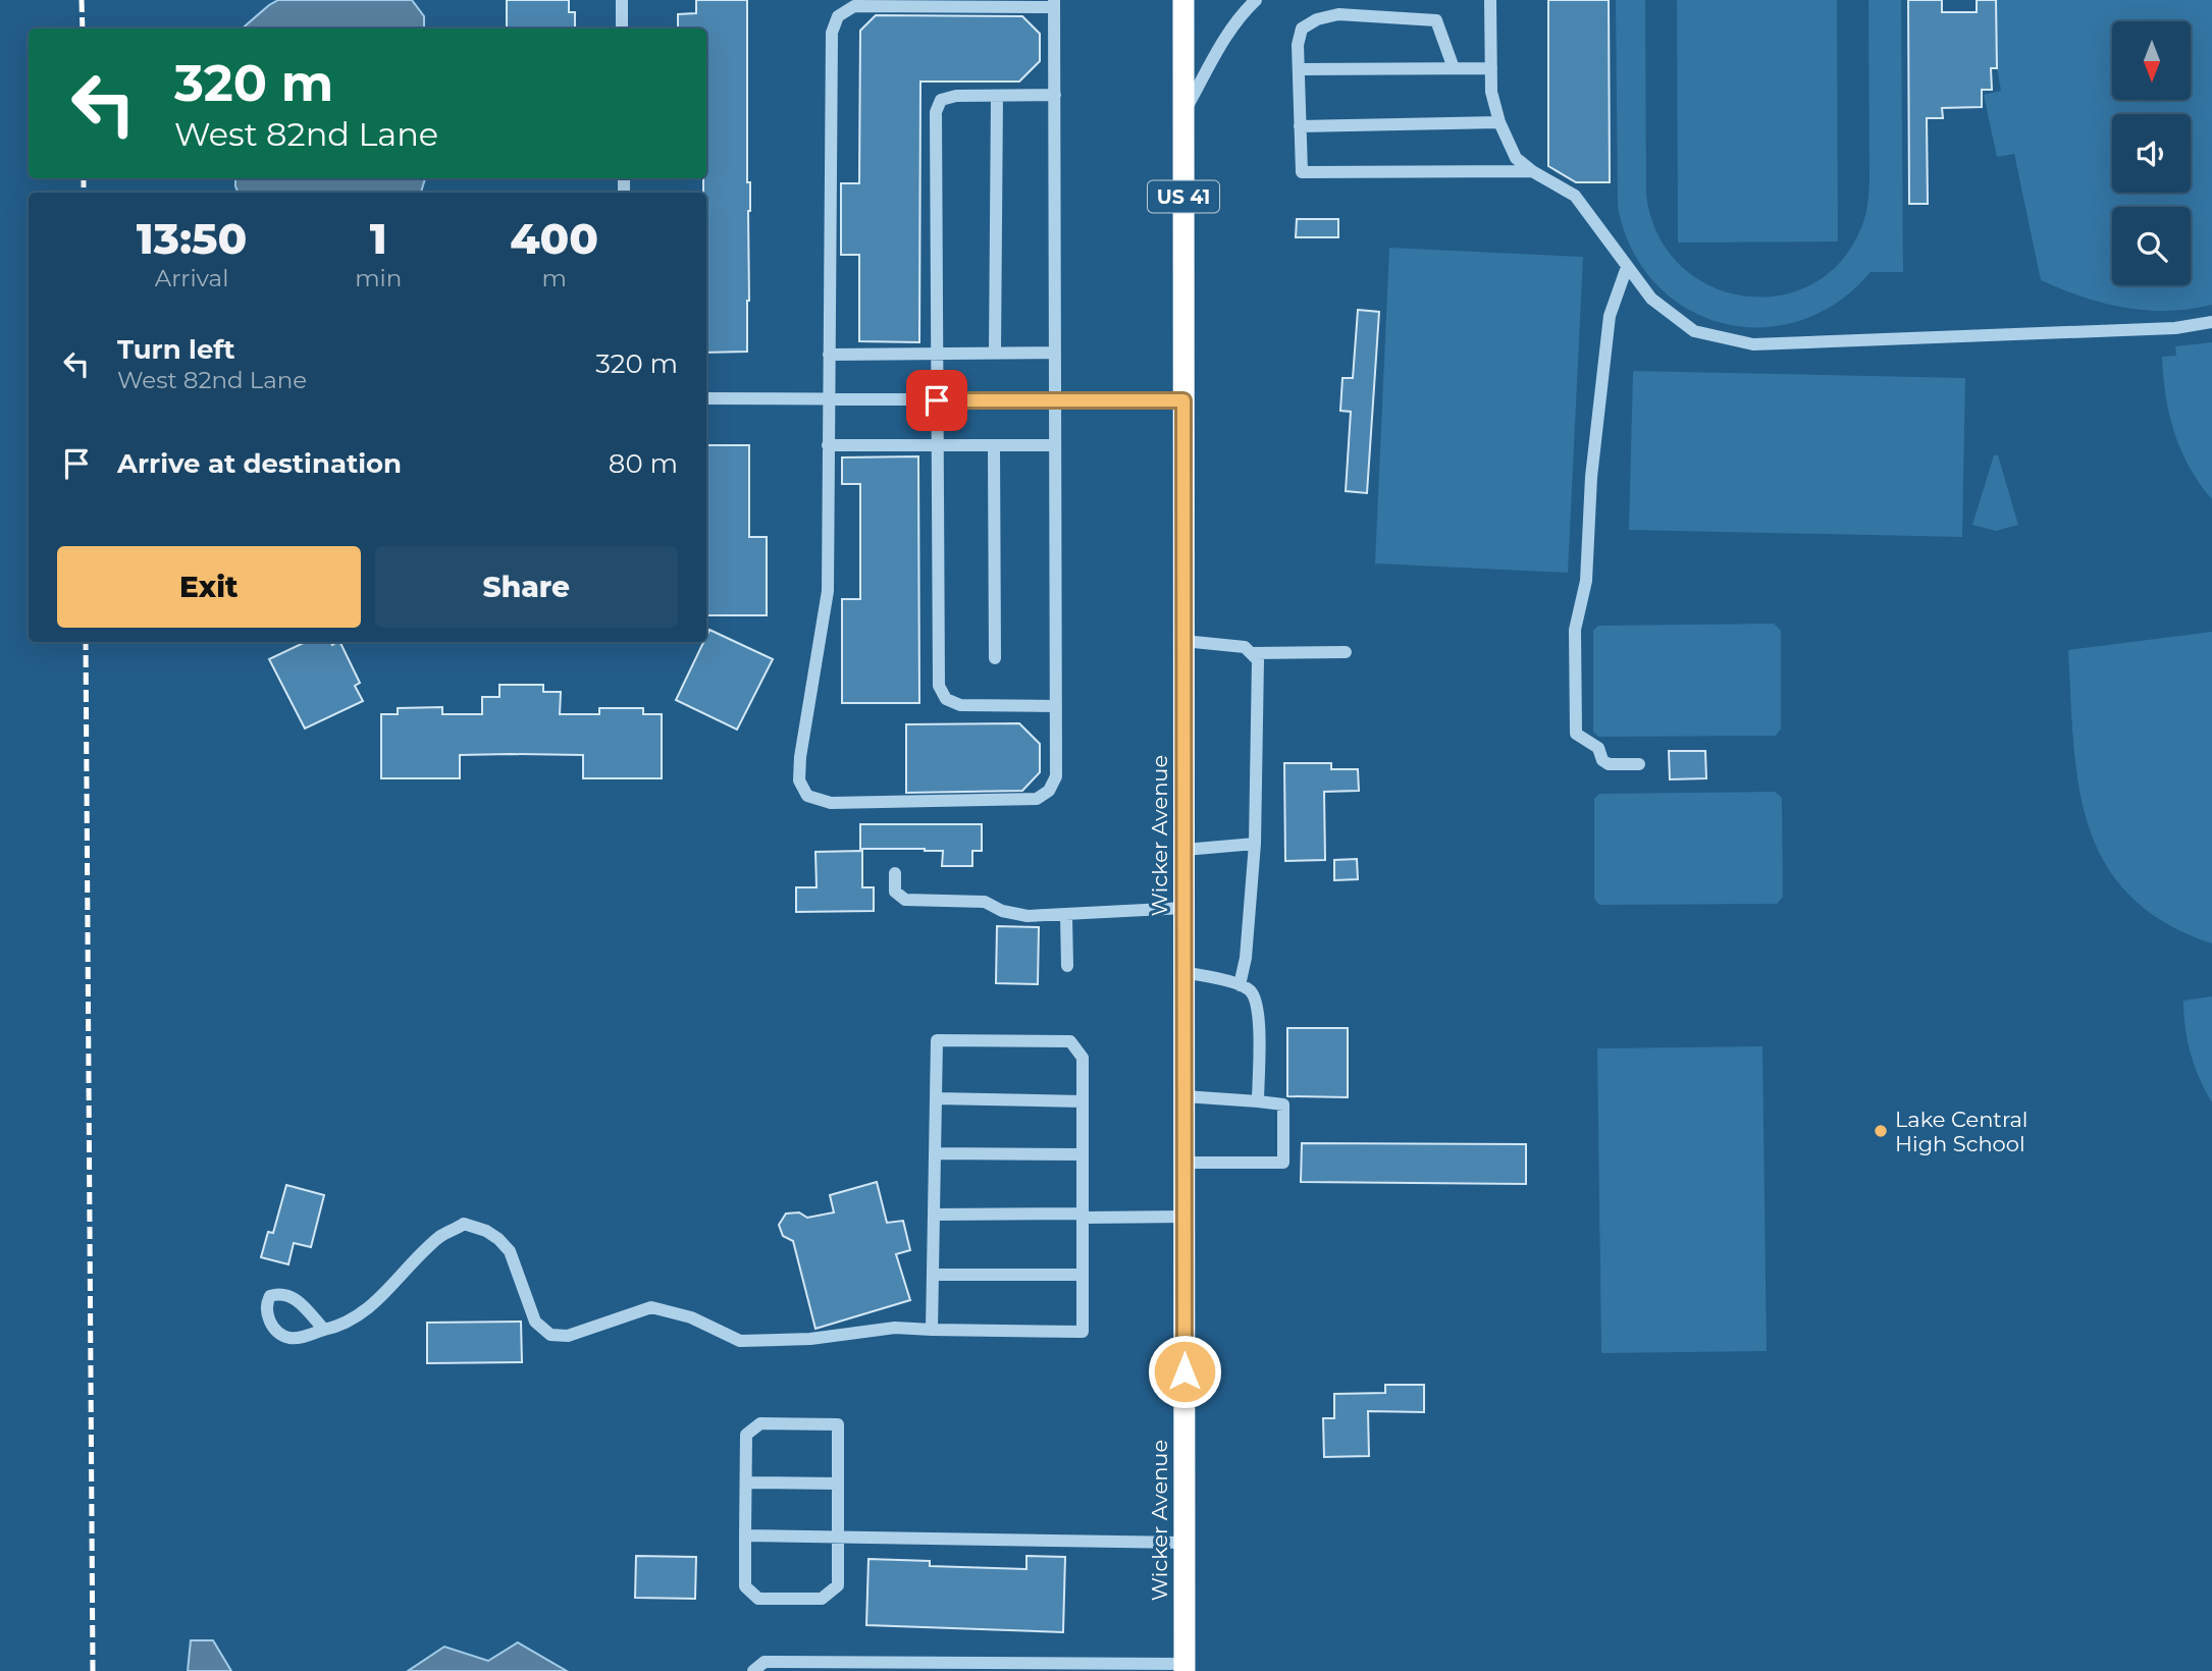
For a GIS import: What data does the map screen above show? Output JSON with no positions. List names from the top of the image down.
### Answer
{
  "streets": {
    "highway": ["US 41", "Wicker Avenue"]
  },
  "places": ["Lake Central High School"],
  "north": "bottom",
  "page": {
    "turn": ["320 m", "West 82nd Lane"],
    "eta": [
      "13:50",
      "Arrival",
      "1",
      "min",
      "400",
      "m"
    ],
    "list": [
      {
        "name": "Turn left",
        "note": "West 82nd Lane",
        "value": "320 m"
      },
      {
        "name": "Arrive at destination",
        "value": "80 m"
      }
    ],
    "buttons": ["Exit", "Share"]
  }
}
